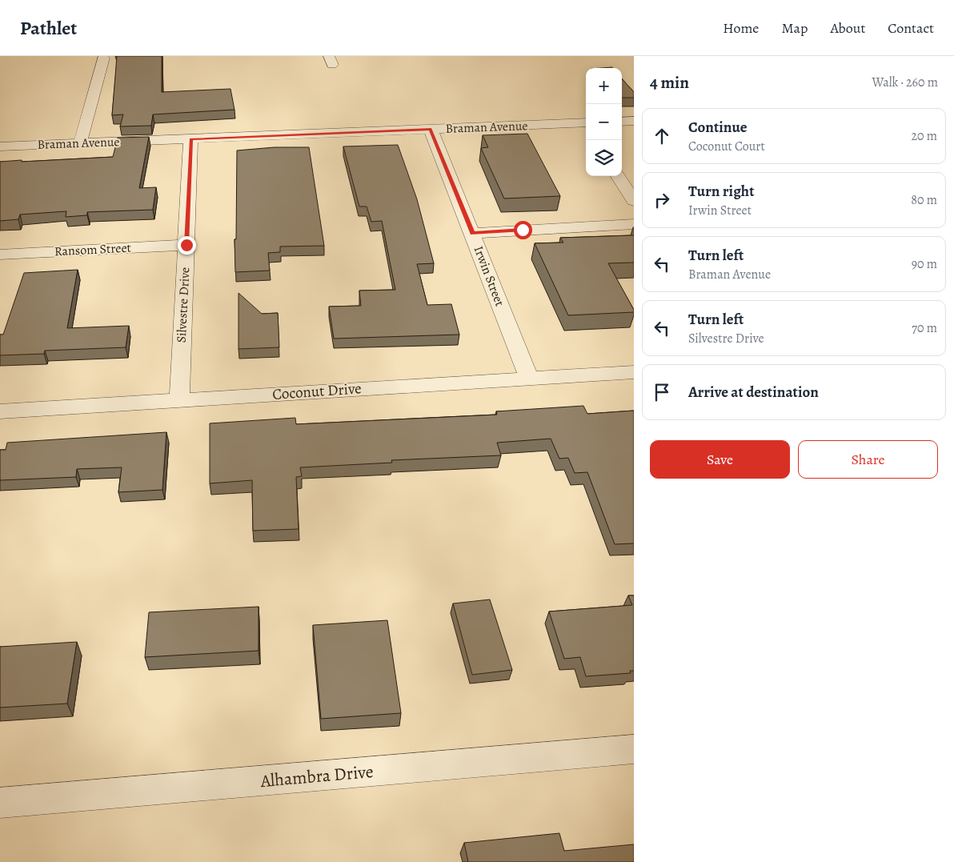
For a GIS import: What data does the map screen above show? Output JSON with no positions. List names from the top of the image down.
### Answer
{
  "streets": {
    "street": [
      "Braman Avenue",
      "Ransom Street",
      "Irwin Street",
      "Silvestre Drive",
      "Coconut Drive",
      "Alhambra Drive"
    ]
  },
  "crossings": [
    ["Braman Avenue", "Irwin Street"],
    ["Braman Avenue", "Silvestre Drive"],
    ["Ransom Street", "Silvestre Drive"],
    ["Irwin Street", "Coconut Drive"],
    ["Silvestre Drive", "Coconut Drive"]
  ],
  "page": {
    "header": "Pathlet",
    "nav": [
      "Home",
      "Map",
      "About",
      "Contact"
    ],
    "heading": ["4 min", "Walk · 260 m"],
    "map_buttons": ["+", "−"],
    "list": [
      ["Continue", "Coconut Court", "20 m"],
      ["Turn right", "Irwin Street", "80 m"],
      ["Turn left", "Braman Avenue", "90 m"],
      ["Turn left", "Silvestre Drive", "70 m"],
      "Arrive at destination"
    ],
    "buttons": ["Save", "Share"]
  }
}
